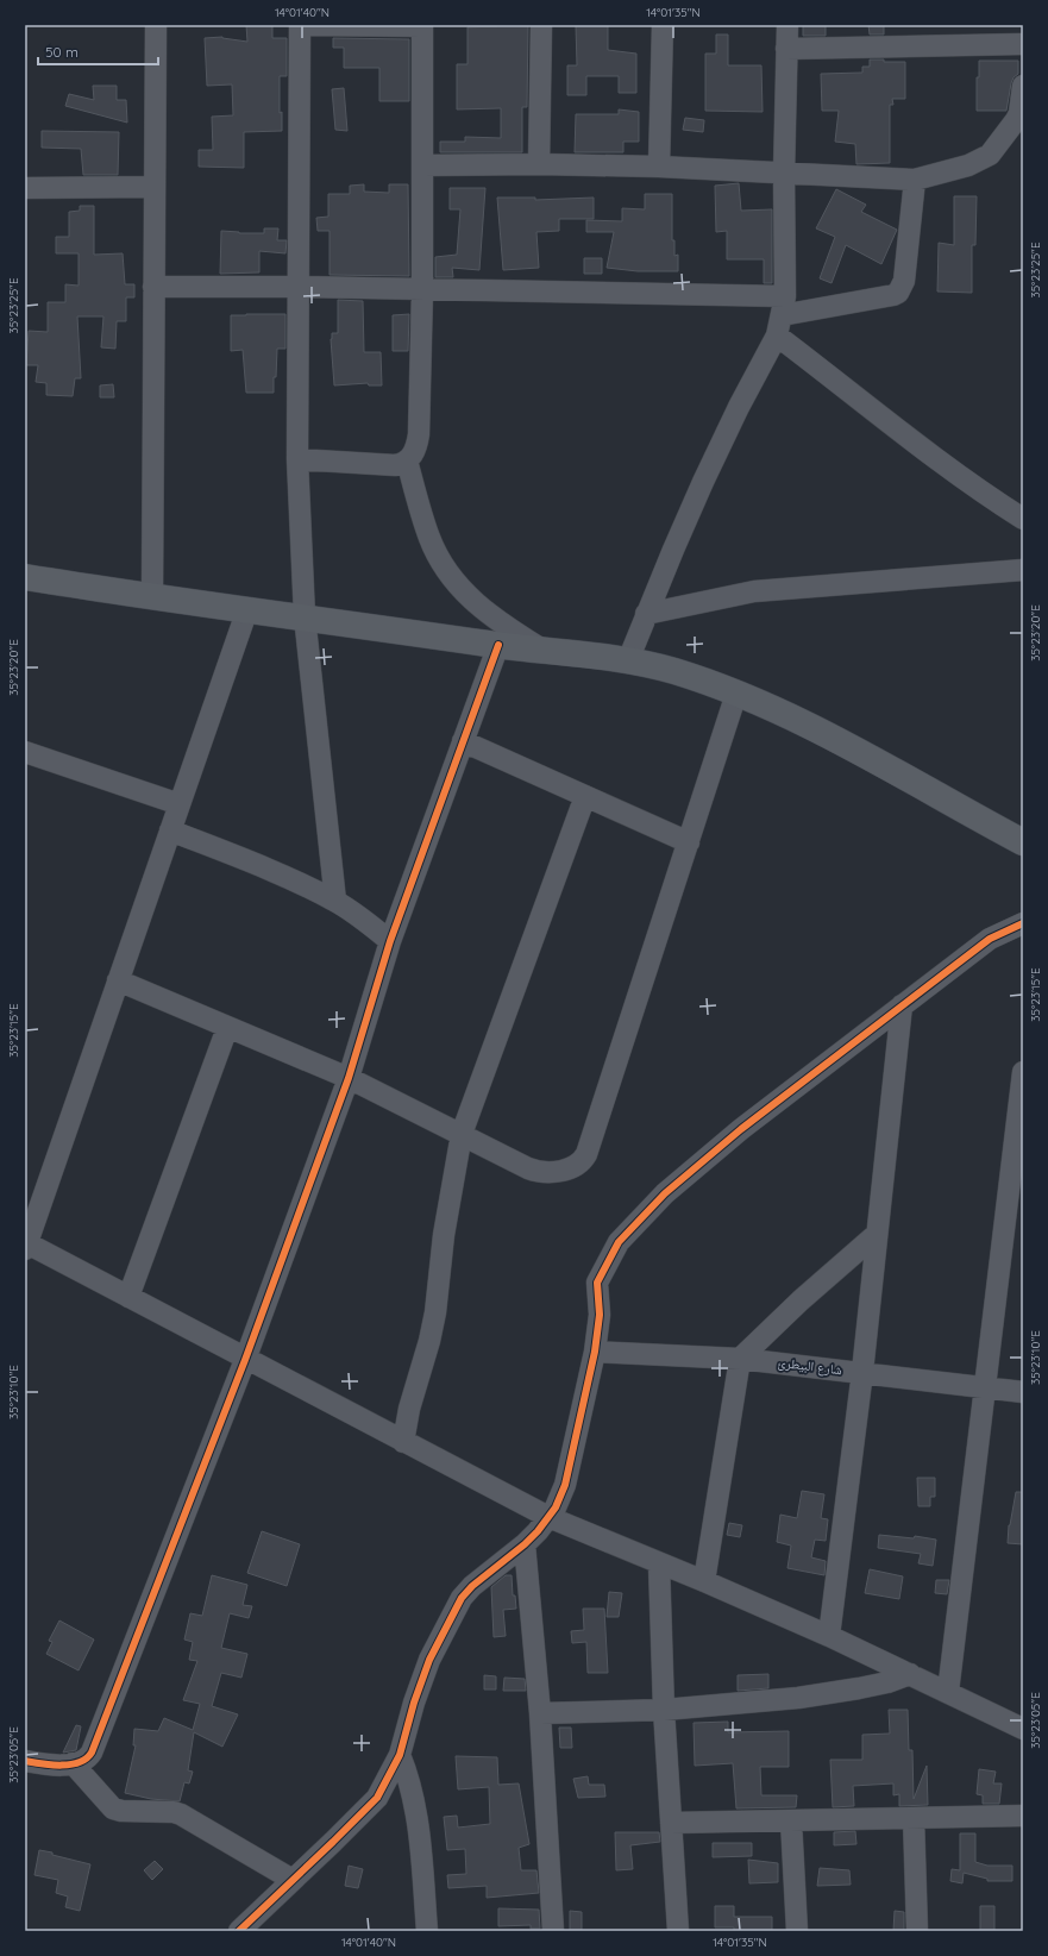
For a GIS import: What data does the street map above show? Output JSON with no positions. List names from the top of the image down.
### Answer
{
  "streets": {
    "street": ["شارع البيطرئ"]
  },
  "scale_bar": "50 m",
  "coordinates": [
    "14°01'40\"N",
    "14°01'35\"N",
    "35°23'25\"E",
    "35°23'20\"E",
    "35°23'15\"E",
    "35°23'10\"E",
    "35°23'05\"E"
  ]
}
